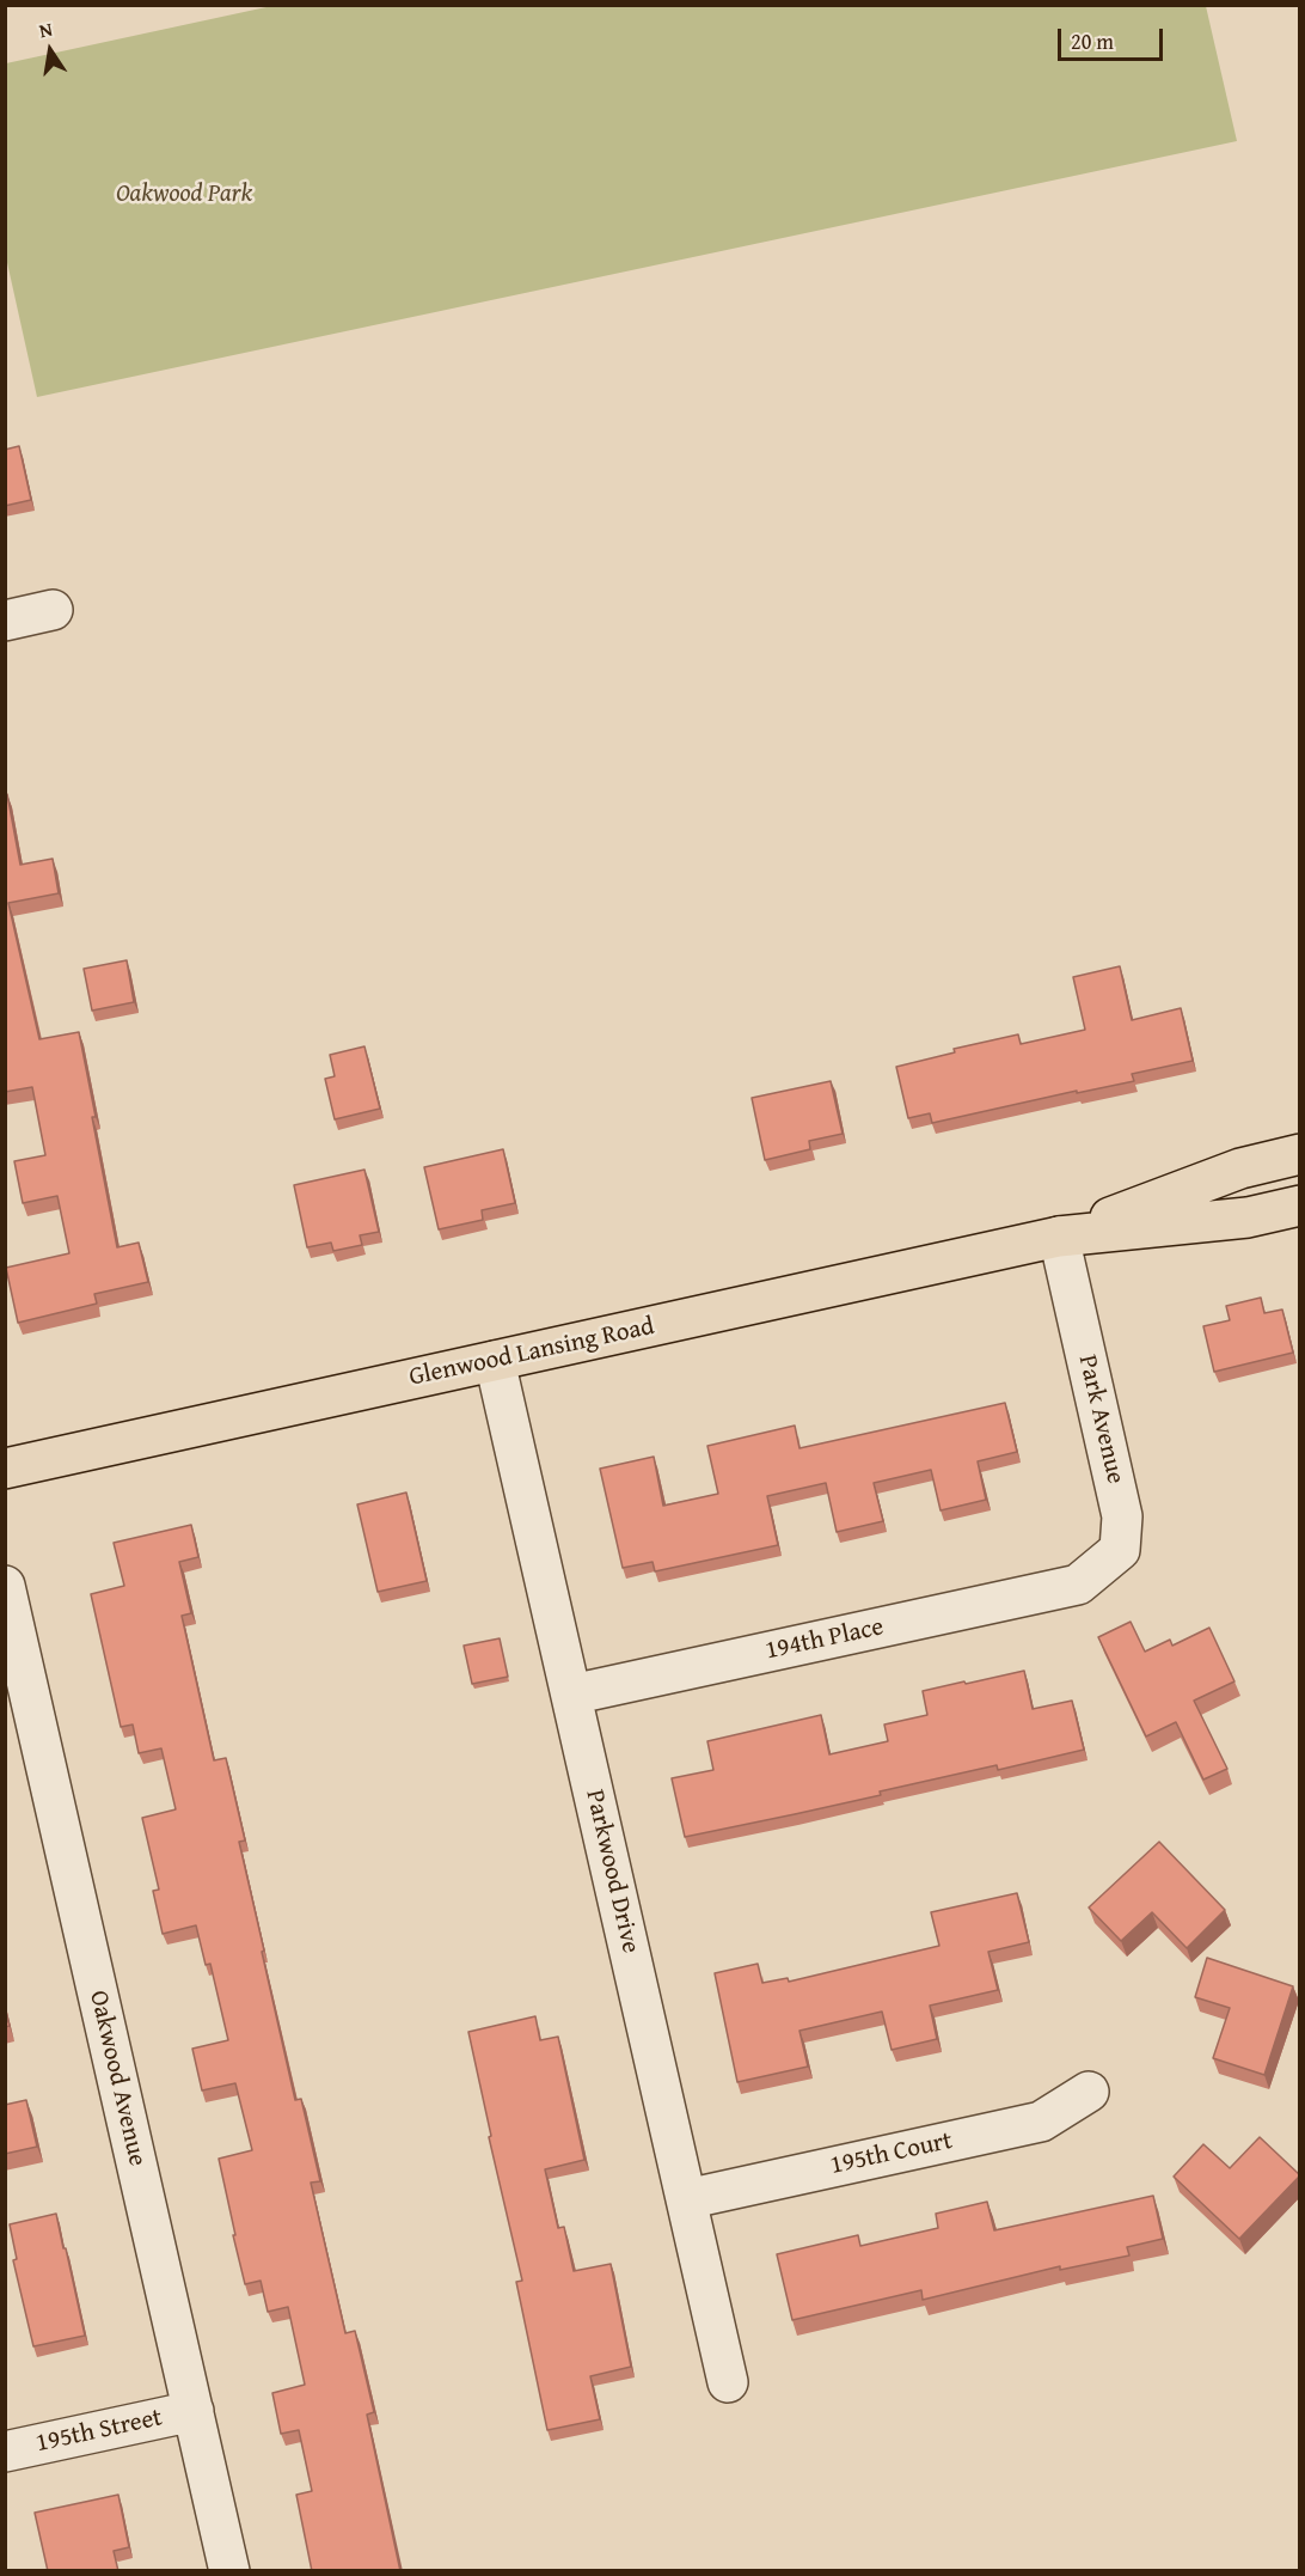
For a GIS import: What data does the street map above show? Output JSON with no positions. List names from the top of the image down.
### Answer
{
  "streets": {
    "main road": ["Glenwood Lansing Road"],
    "street": [
      "Park Avenue",
      "194th Place",
      "Parkwood Drive",
      "Oakwood Avenue",
      "195th Court",
      "195th Street"
    ]
  },
  "crossings": [
    ["Glenwood Lansing Road", "Park Avenue"],
    ["Glenwood Lansing Road", "Parkwood Drive"],
    ["Park Avenue", "194th Place"],
    ["194th Place", "Parkwood Drive"],
    ["Parkwood Drive", "195th Court"],
    ["Oakwood Avenue", "195th Street"]
  ],
  "parks": ["Oakwood Park"],
  "scale_bar": "20 m",
  "north": "top"
}
